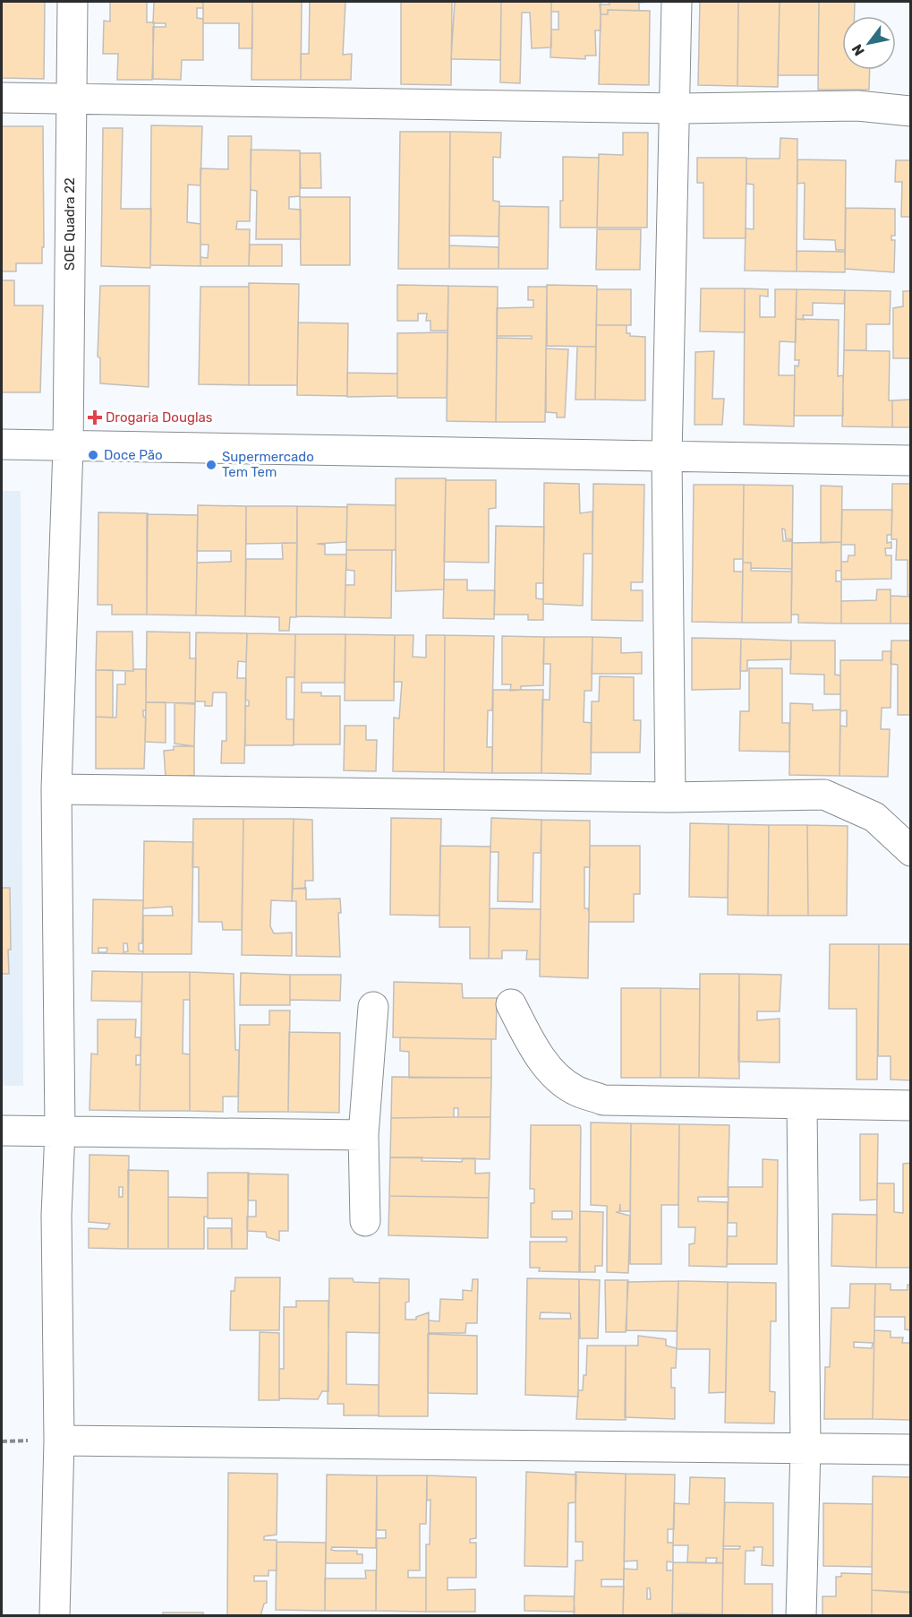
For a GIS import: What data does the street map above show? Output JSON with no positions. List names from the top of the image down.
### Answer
{
  "streets": {
    "street": ["SOE Quadra 22"]
  },
  "places": {
    "health": ["Drogaria Douglas"],
    "other": ["Doce Pão", "Supermercado Tem Tem"]
  },
  "north": "bottom left"
}
